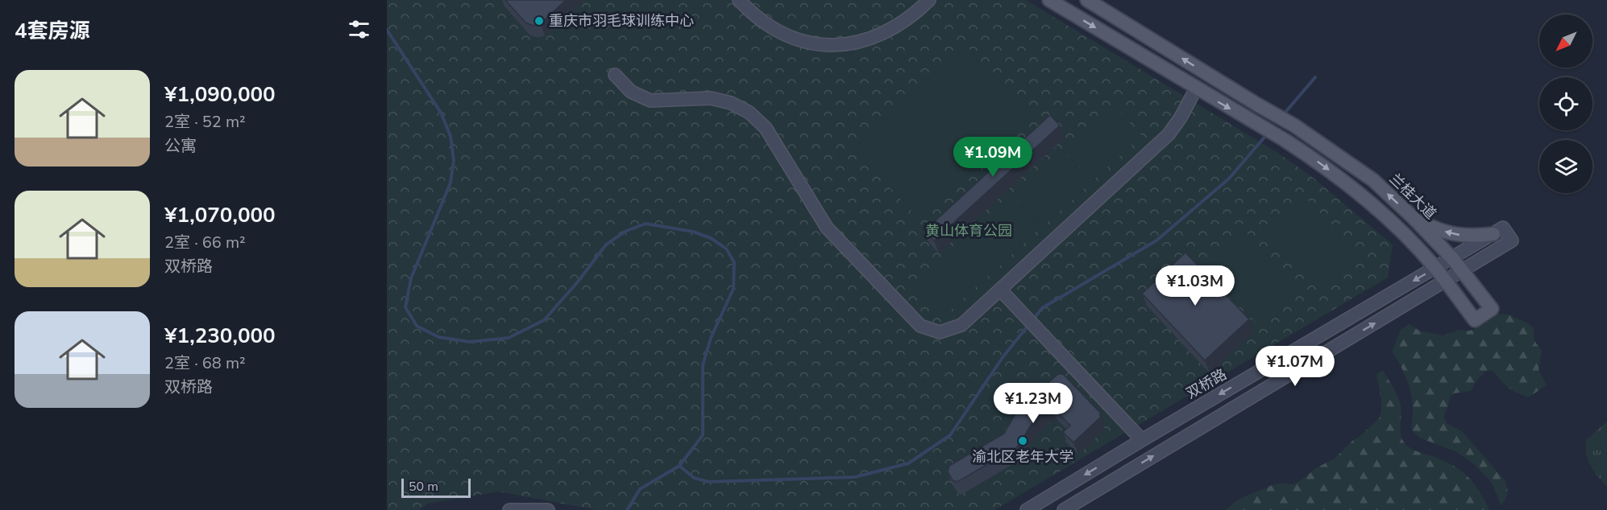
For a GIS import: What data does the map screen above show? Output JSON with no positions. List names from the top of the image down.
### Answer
{
  "streets": {
    "main road": ["兰桂大道"],
    "street": ["双桥路"]
  },
  "crossings": [
    ["兰桂大道", "双桥路"]
  ],
  "parks": ["黄山体育公园"],
  "places": ["重庆市羽毛球训练中心", "渝北区老年大学"],
  "scale_bar": "50 m",
  "north": "bottom left",
  "page": {
    "heading": "4套房源",
    "list": [
      {
        "name": "¥1,090,000",
        "note": "2室 · 52 m² · 公寓"
      },
      {
        "name": "¥1,070,000",
        "note": "2室 · 66 m² · 双桥路"
      },
      {
        "name": "¥1,230,000",
        "note": "2室 · 68 m² · 双桥路"
      }
    ],
    "price": [
      "¥1.09M",
      "¥1.03M",
      "¥1.07M",
      "¥1.23M"
    ],
    "scale": "50 m"
  }
}
